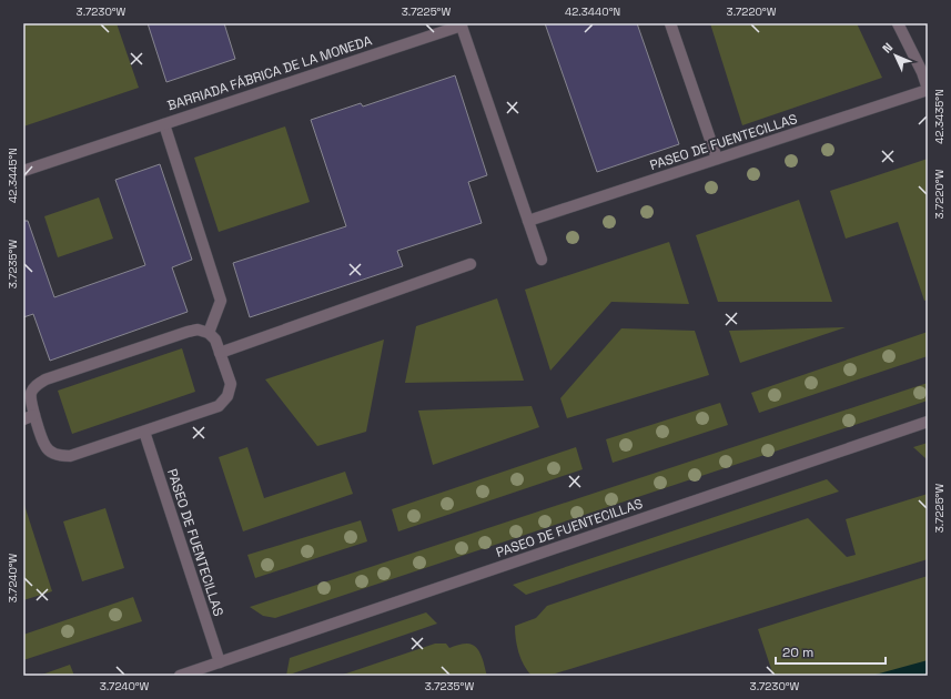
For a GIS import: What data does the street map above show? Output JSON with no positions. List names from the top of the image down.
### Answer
{
  "streets": {
    "street": ["BARRIADA FÁBRICA DE LA MONEDA", "PASEO DE FUENTECILLAS"]
  },
  "crossings": [
    ["BARRIADA FÁBRICA DE LA MONEDA", "PASEO DE FUENTECILLAS"]
  ],
  "scale_bar": "20 m",
  "north": "top left",
  "coordinates": [
    "3.7230°W",
    "3.7225°W",
    "42.3440°N",
    "3.7220°W",
    "42.3435°N",
    "42.3445°N",
    "3.7235°W",
    "3.7240°W"
  ]
}
